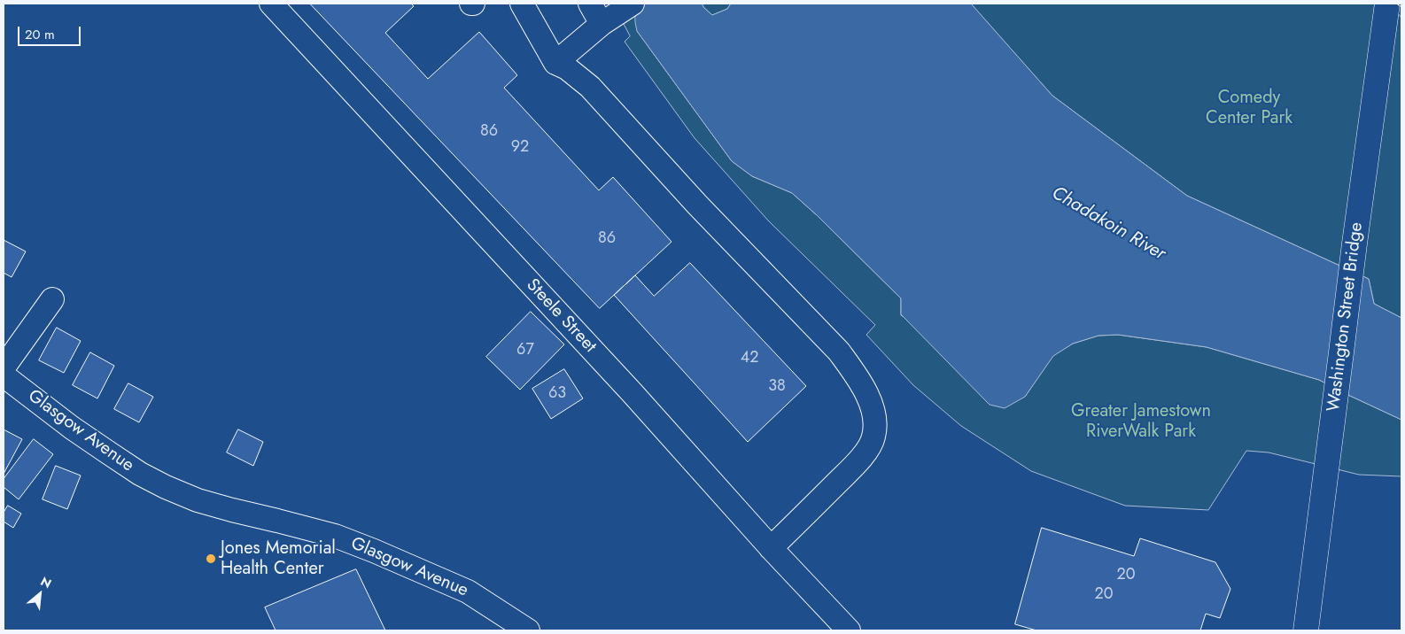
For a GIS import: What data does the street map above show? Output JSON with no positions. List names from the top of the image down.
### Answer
{
  "streets": {
    "highway": ["Washington Street Bridge"],
    "street": ["Steele Street", "Glasgow Avenue"]
  },
  "water": ["Chadakoin River"],
  "parks": ["Comedy Center Park", "Greater Jamestown RiverWalk Park"],
  "places": ["Jones Memorial Health Center"],
  "house_numbers": [
    "86",
    "92",
    "86",
    "67",
    "42",
    "38",
    "63",
    "20",
    "20"
  ],
  "scale_bar": "20 m",
  "north": "top right"
}
